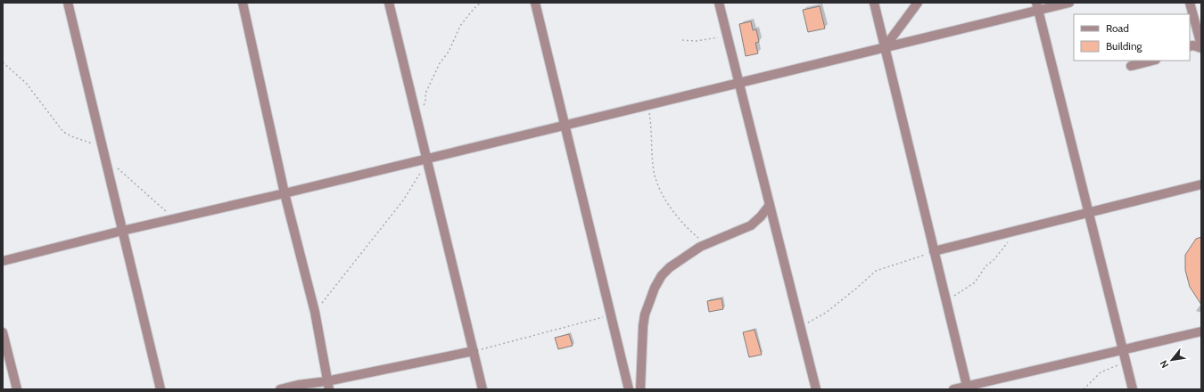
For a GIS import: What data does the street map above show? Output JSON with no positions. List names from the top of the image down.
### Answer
{
  "legend": ["Road", "Building"],
  "north": "bottom left"
}
